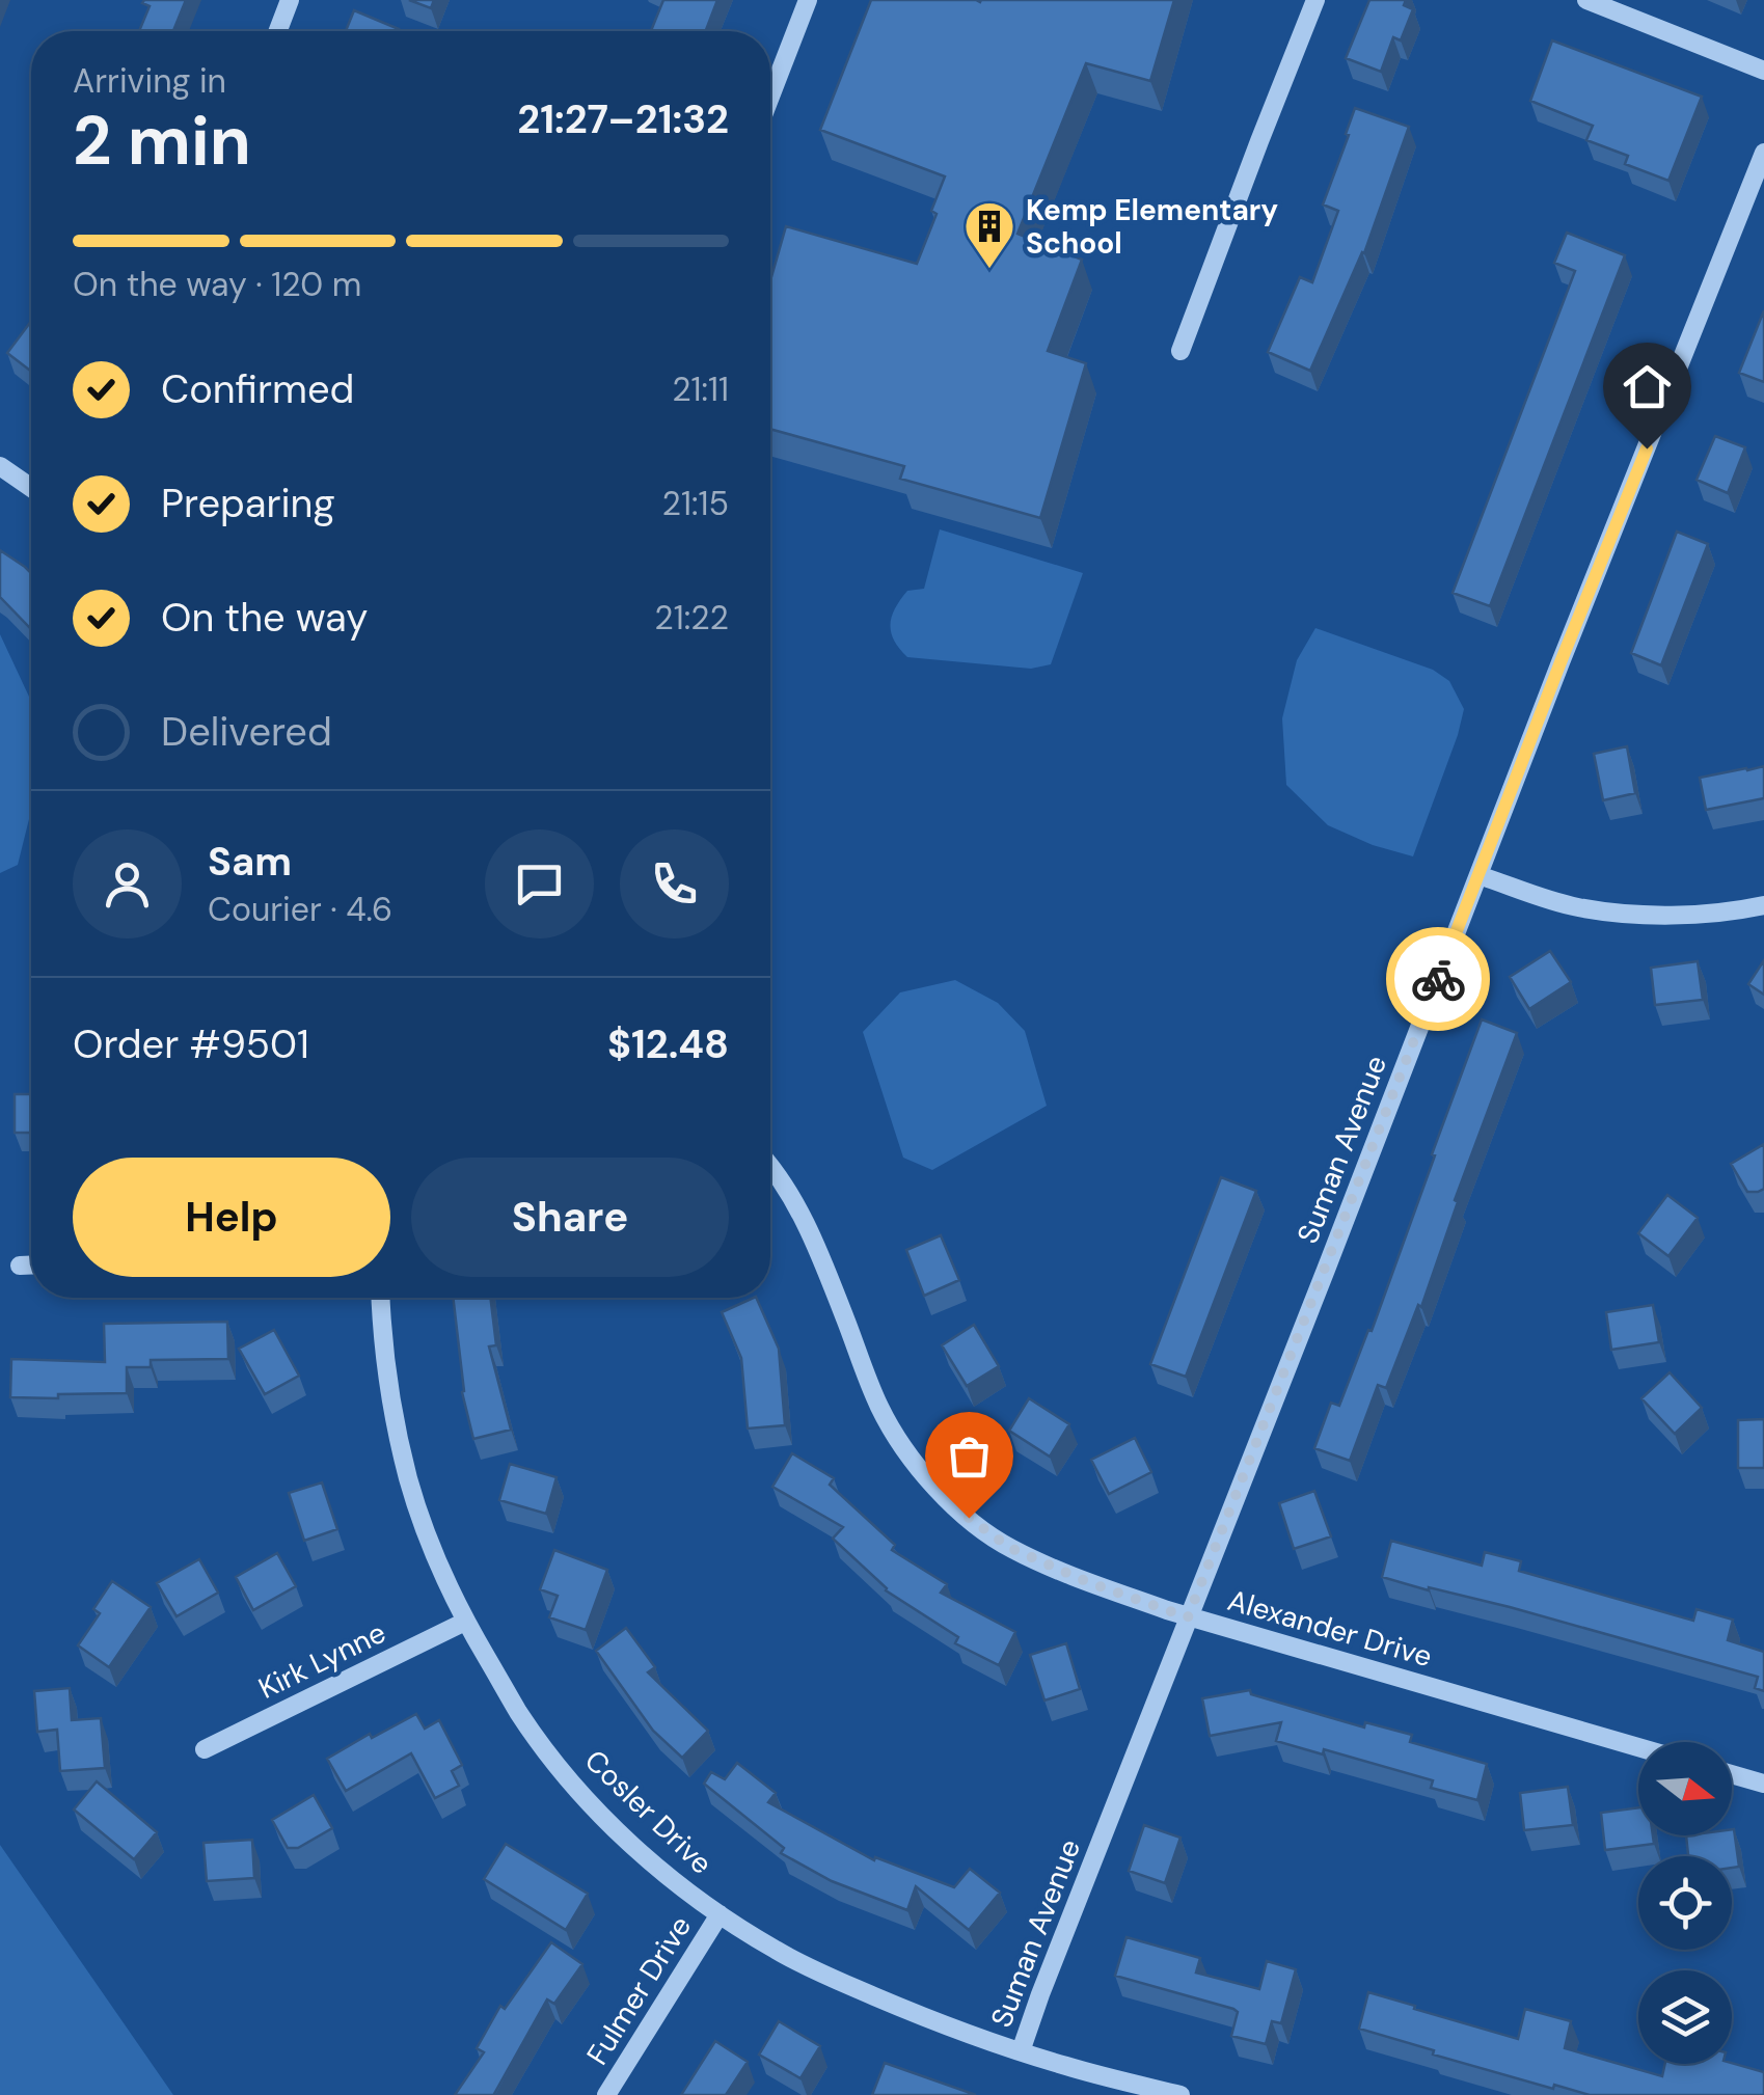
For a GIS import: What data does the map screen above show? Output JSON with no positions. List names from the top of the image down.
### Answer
{
  "streets": {
    "street": [
      "Suman Avenue",
      "Alexander Drive",
      "Kirk Lynne",
      "Cosler Drive",
      "Fulmer Drive"
    ]
  },
  "crossings": [
    ["Suman Avenue", "Alexander Drive"],
    ["Suman Avenue", "Cosler Drive"],
    ["Kirk Lynne", "Cosler Drive"],
    ["Cosler Drive", "Fulmer Drive"]
  ],
  "places": {
    "building": ["Kemp Elementary School"]
  },
  "north": "right",
  "page": {
    "heading": ["2 min", "Arriving in", "21:27–21:32"],
    "panel": [
      "Sam",
      "Courier · 4.6",
      "Order #9501",
      "$12.48"
    ],
    "bar": "On the way · 120 m",
    "list": [
      ["Confirmed", "21:11"],
      ["Preparing", "21:15"],
      ["On the way", "21:22"],
      "Delivered"
    ],
    "buttons": ["Help", "Share"]
  }
}
